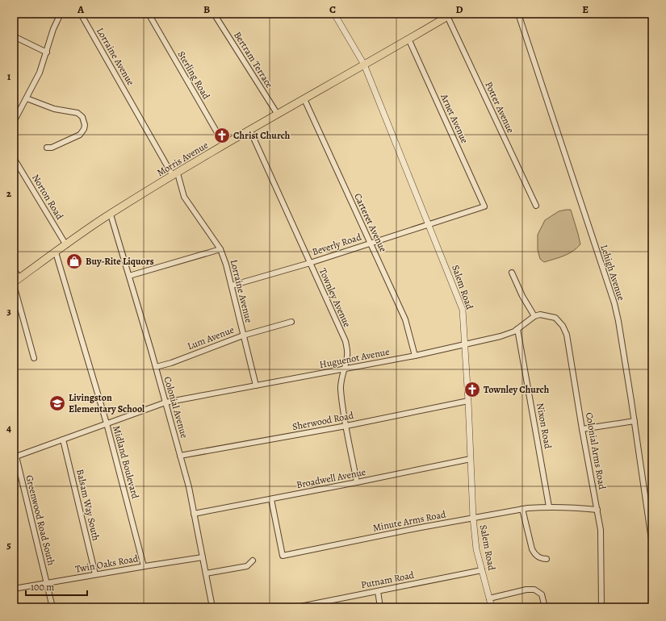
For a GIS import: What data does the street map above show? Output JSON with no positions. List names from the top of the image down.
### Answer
{
  "streets": {
    "main road": ["Morris Avenue"],
    "street": [
      "Lorraine Avenue",
      "Bertram Terrace",
      "Sterling Road",
      "Potter Avenue",
      "Arnet Avenue",
      "Norton Road",
      "Carteret Avenue",
      "Beverly Road",
      "Lehigh Avenue",
      "Salem Road",
      "Townley Avenue",
      "Lum Avenue",
      "Huguenot Avenue",
      "Colonial Avenue",
      "Sherwood Road",
      "Nixon Road",
      "Colonial Arms Road",
      "Midland Boulevard",
      "Broadwell Avenue",
      "Balsam Way South",
      "Greenwood Road South",
      "Minute Arms Road",
      "Twin Oaks Road",
      "Putnam Road"
    ]
  },
  "crossings": [
    ["Lorraine Avenue", "Morris Avenue"],
    ["Lorraine Avenue", "Beverly Road"],
    ["Lorraine Avenue", "Lum Avenue"],
    ["Lorraine Avenue", "Huguenot Avenue"],
    ["Bertram Terrace", "Morris Avenue"],
    ["Sterling Road", "Morris Avenue"],
    ["Potter Avenue", "Morris Avenue"],
    ["Arnet Avenue", "Morris Avenue"],
    ["Arnet Avenue", "Beverly Road"],
    ["Morris Avenue", "Norton Road"],
    ["Morris Avenue", "Carteret Avenue"],
    ["Morris Avenue", "Salem Road"],
    ["Morris Avenue", "Townley Avenue"],
    ["Morris Avenue", "Colonial Avenue"],
    ["Morris Avenue", "Midland Boulevard"],
    ["Carteret Avenue", "Beverly Road"],
    ["Carteret Avenue", "Huguenot Avenue"],
    ["Beverly Road", "Salem Road"],
    ["Beverly Road", "Townley Avenue"],
    ["Salem Road", "Huguenot Avenue"],
    ["Salem Road", "Sherwood Road"],
    ["Salem Road", "Broadwell Avenue"],
    ["Salem Road", "Minute Arms Road"],
    ["Salem Road", "Putnam Road"],
    ["Townley Avenue", "Huguenot Avenue"],
    ["Townley Avenue", "Sherwood Road"],
    ["Townley Avenue", "Broadwell Avenue"],
    ["Lum Avenue", "Colonial Avenue"],
    ["Huguenot Avenue", "Colonial Avenue"],
    ["Huguenot Avenue", "Nixon Road"],
    ["Huguenot Avenue", "Colonial Arms Road"],
    ["Huguenot Avenue", "Midland Boulevard"],
    ["Huguenot Avenue", "Balsam Way South"],
    ["Huguenot Avenue", "Greenwood Road South"],
    ["Colonial Avenue", "Sherwood Road"],
    ["Colonial Avenue", "Broadwell Avenue"],
    ["Colonial Avenue", "Twin Oaks Road"],
    ["Nixon Road", "Minute Arms Road"],
    ["Colonial Arms Road", "Minute Arms Road"],
    ["Midland Boulevard", "Twin Oaks Road"],
    ["Broadwell Avenue", "Minute Arms Road"],
    ["Balsam Way South", "Twin Oaks Road"],
    ["Greenwood Road South", "Twin Oaks Road"]
  ],
  "places": {
    "church": ["Christ Church", "Townley Church"],
    "shop": ["Buy-Rite Liquors"],
    "school or university": ["Livingston Elementary School"]
  },
  "scale_bar": "100 m",
  "grid": {
    "columns": [
      "A",
      "B",
      "C",
      "D",
      "E"
    ],
    "rows": [
      "1",
      "2",
      "3",
      "4",
      "5"
    ]
  }
}
